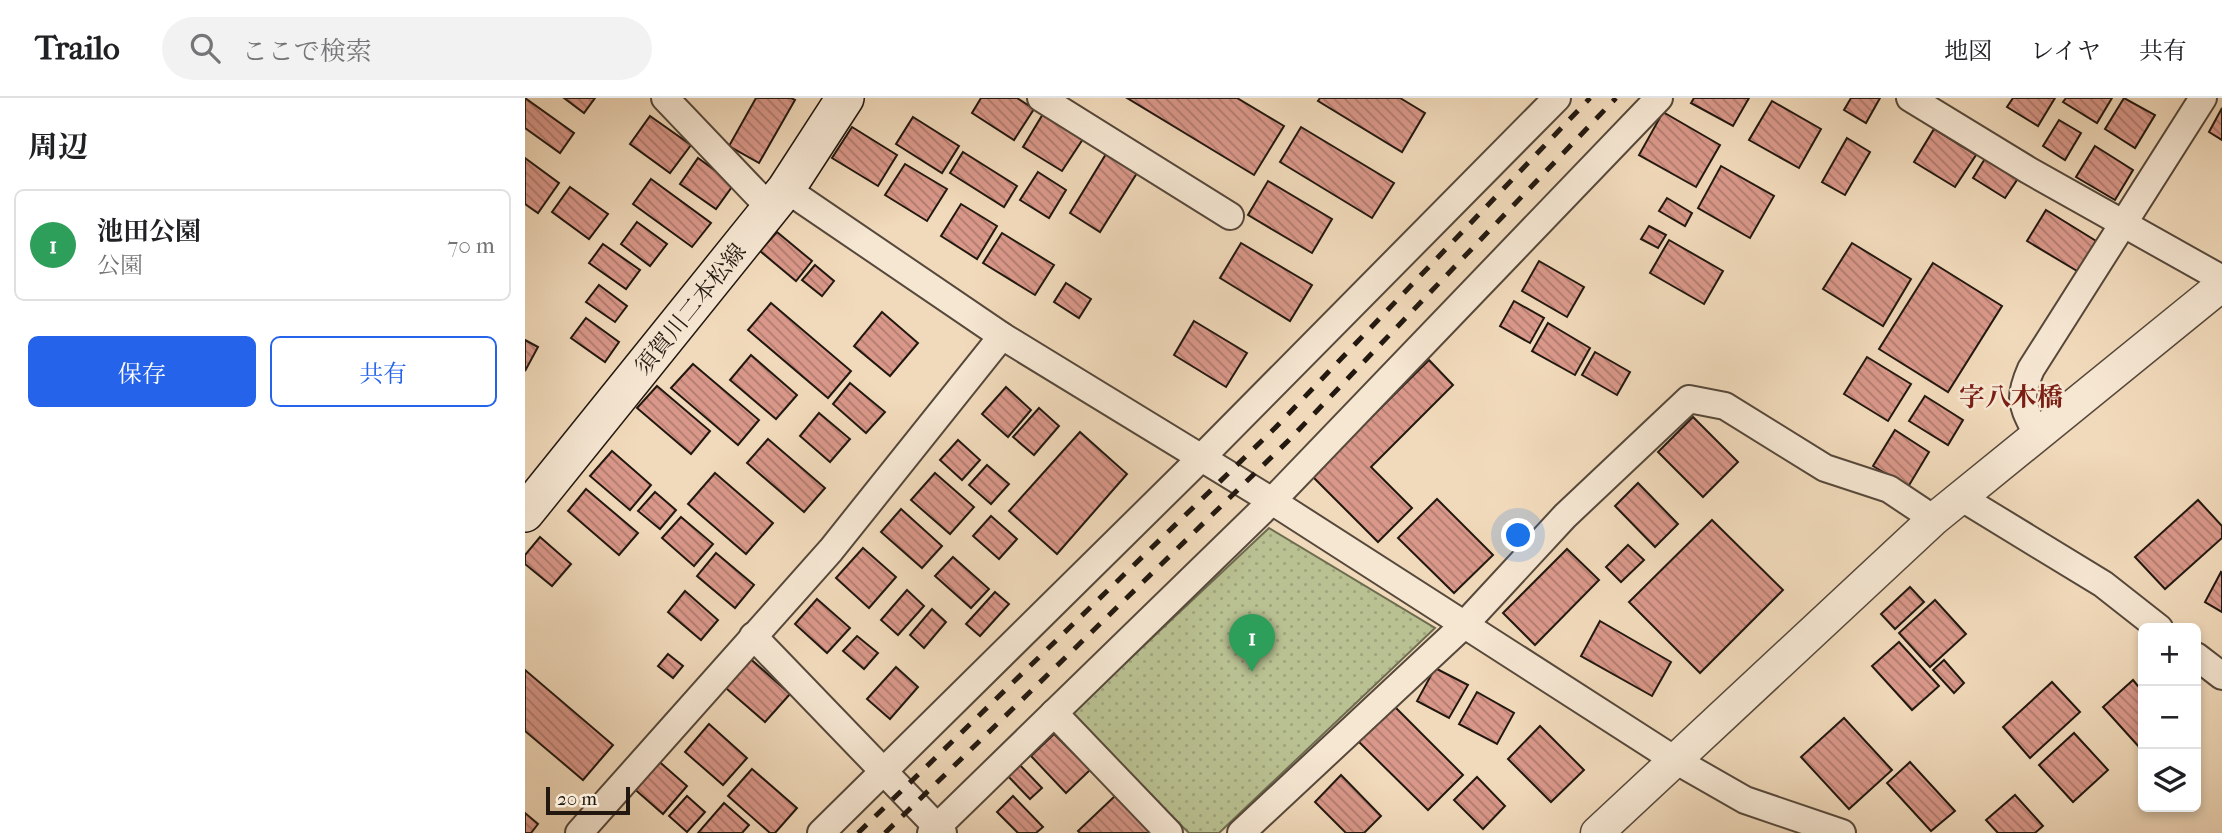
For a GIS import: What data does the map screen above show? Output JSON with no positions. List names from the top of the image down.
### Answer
{
  "streets": {
    "main road": ["須賀川二本松線"]
  },
  "districts": ["字八木橋"],
  "scale_bar": "20 m",
  "page": {
    "header": "Trailo",
    "search": "ここで検索",
    "nav": ["地図", "レイヤ", "共有"],
    "heading": "周辺",
    "list": [
      {
        "mark": "1",
        "name": "池田公園",
        "note": "公園",
        "value": "70 m"
      }
    ],
    "buttons": ["保存", "共有"],
    "pins": "1",
    "map_buttons": ["+", "−"],
    "scale": "20 m"
  }
}
